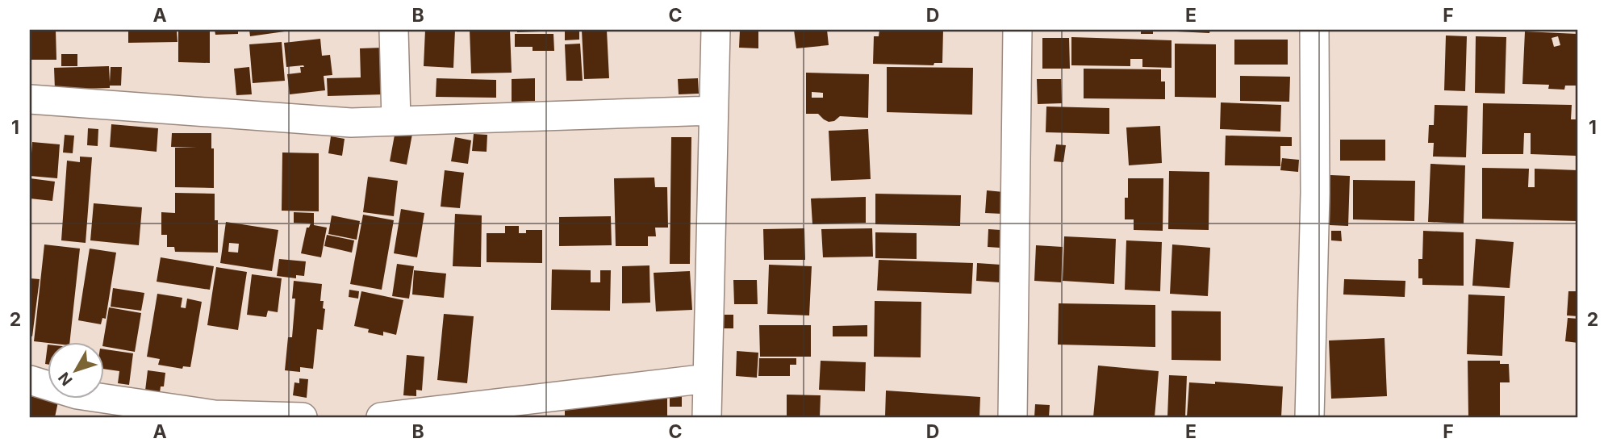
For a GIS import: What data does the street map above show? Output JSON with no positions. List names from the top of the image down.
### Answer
{
  "north": "bottom left",
  "grid": {
    "columns": [
      "A",
      "B",
      "C",
      "D",
      "E",
      "F"
    ],
    "rows": ["1", "2"]
  }
}
